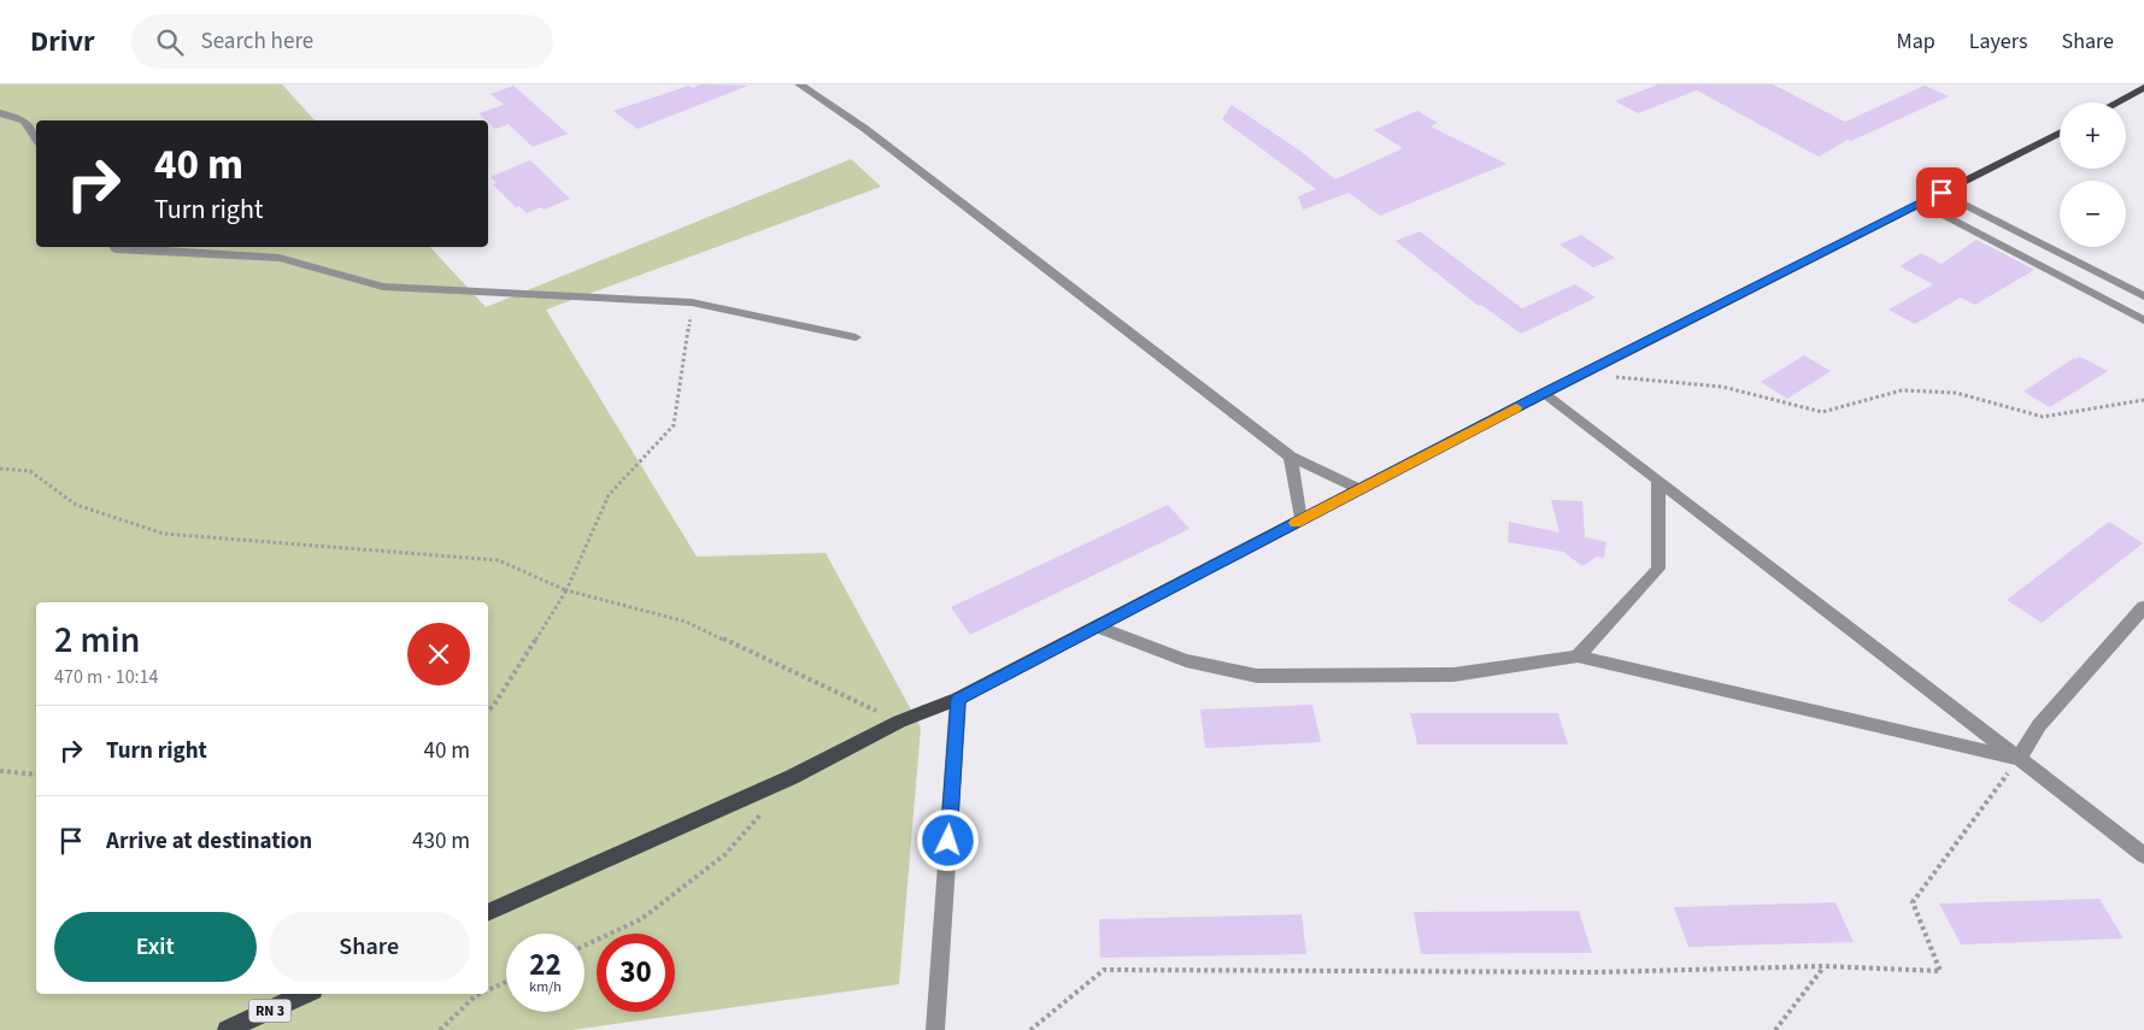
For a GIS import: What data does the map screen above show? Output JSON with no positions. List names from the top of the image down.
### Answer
{
  "streets": {
    "main road": ["RN 3"]
  },
  "page": {
    "header": "Drivr",
    "search": "Search here",
    "nav": ["Map", "Layers", "Share"],
    "map_buttons": ["+", "−"],
    "turn": ["40 m", "Turn right"],
    "heading": ["2 min", "470 m · 10:14"],
    "list": [
      {
        "name": "Turn right",
        "value": "40 m"
      },
      {
        "name": "Arrive at destination",
        "value": "430 m"
      }
    ],
    "buttons": ["Exit", "Share"],
    "speed": "22 km/h",
    "limit": "30"
  }
}
